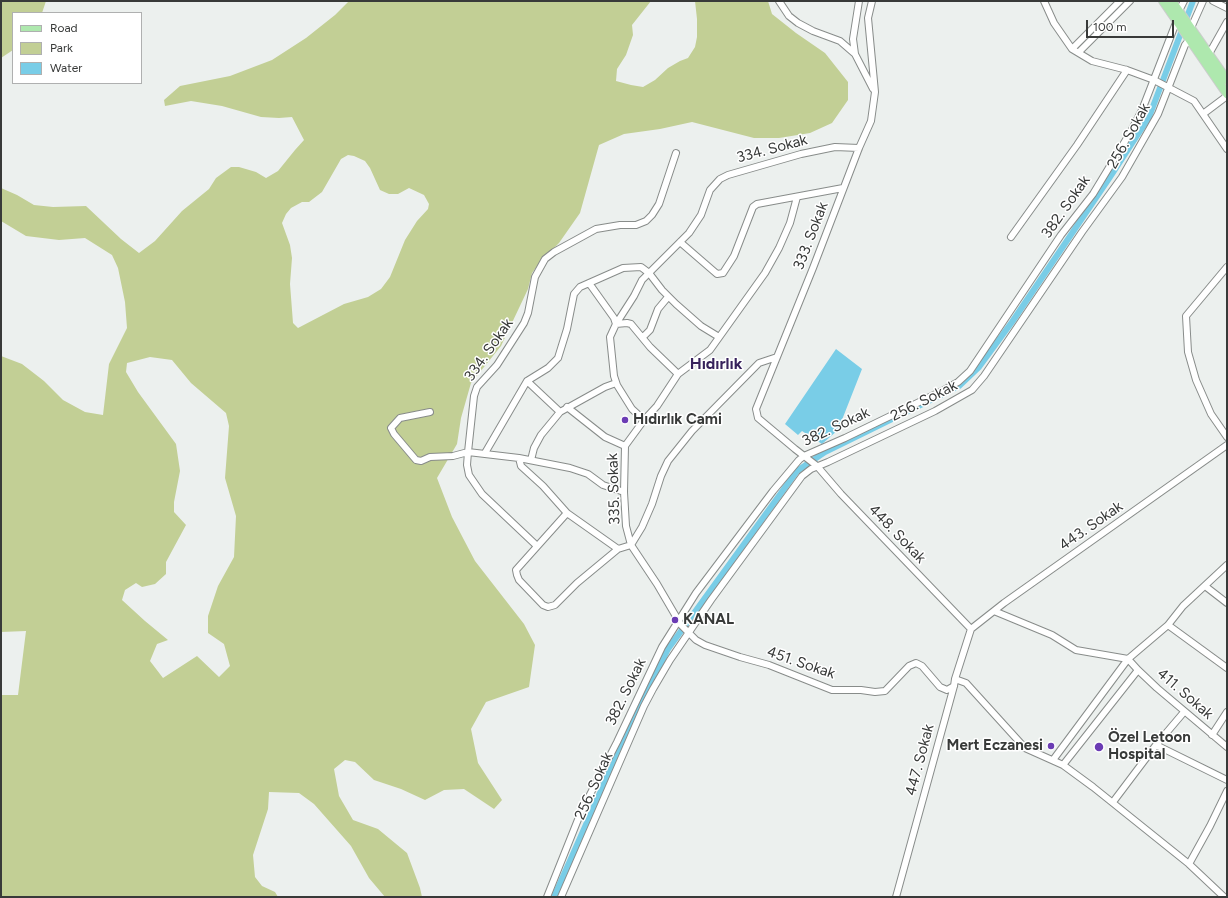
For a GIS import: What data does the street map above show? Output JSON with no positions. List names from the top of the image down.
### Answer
{
  "streets": {
    "street": [
      "256. Sokak",
      "334. Sokak",
      "382. Sokak",
      "333. Sokak",
      "335. Sokak",
      "443. Sokak",
      "448. Sokak",
      "451. Sokak",
      "411. Sokak",
      "447. Sokak"
    ]
  },
  "crossings": [
    ["256. Sokak", "448. Sokak"],
    ["256. Sokak", "451. Sokak"],
    ["334. Sokak", "333. Sokak"],
    ["382. Sokak", "333. Sokak"],
    ["382. Sokak", "335. Sokak"],
    ["382. Sokak", "448. Sokak"],
    ["382. Sokak", "451. Sokak"],
    ["333. Sokak", "448. Sokak"],
    ["335. Sokak", "451. Sokak"],
    ["443. Sokak", "448. Sokak"],
    ["443. Sokak", "447. Sokak"],
    ["448. Sokak", "447. Sokak"],
    ["451. Sokak", "447. Sokak"]
  ],
  "districts": ["Hıdırlık"],
  "places": [
    "Hıdırlık Cami",
    "KANAL",
    "Mert Eczanesi",
    "Özel Letoon Hospital"
  ],
  "legend": ["Road", "Park", "Water"],
  "scale_bar": "100 m"
}
